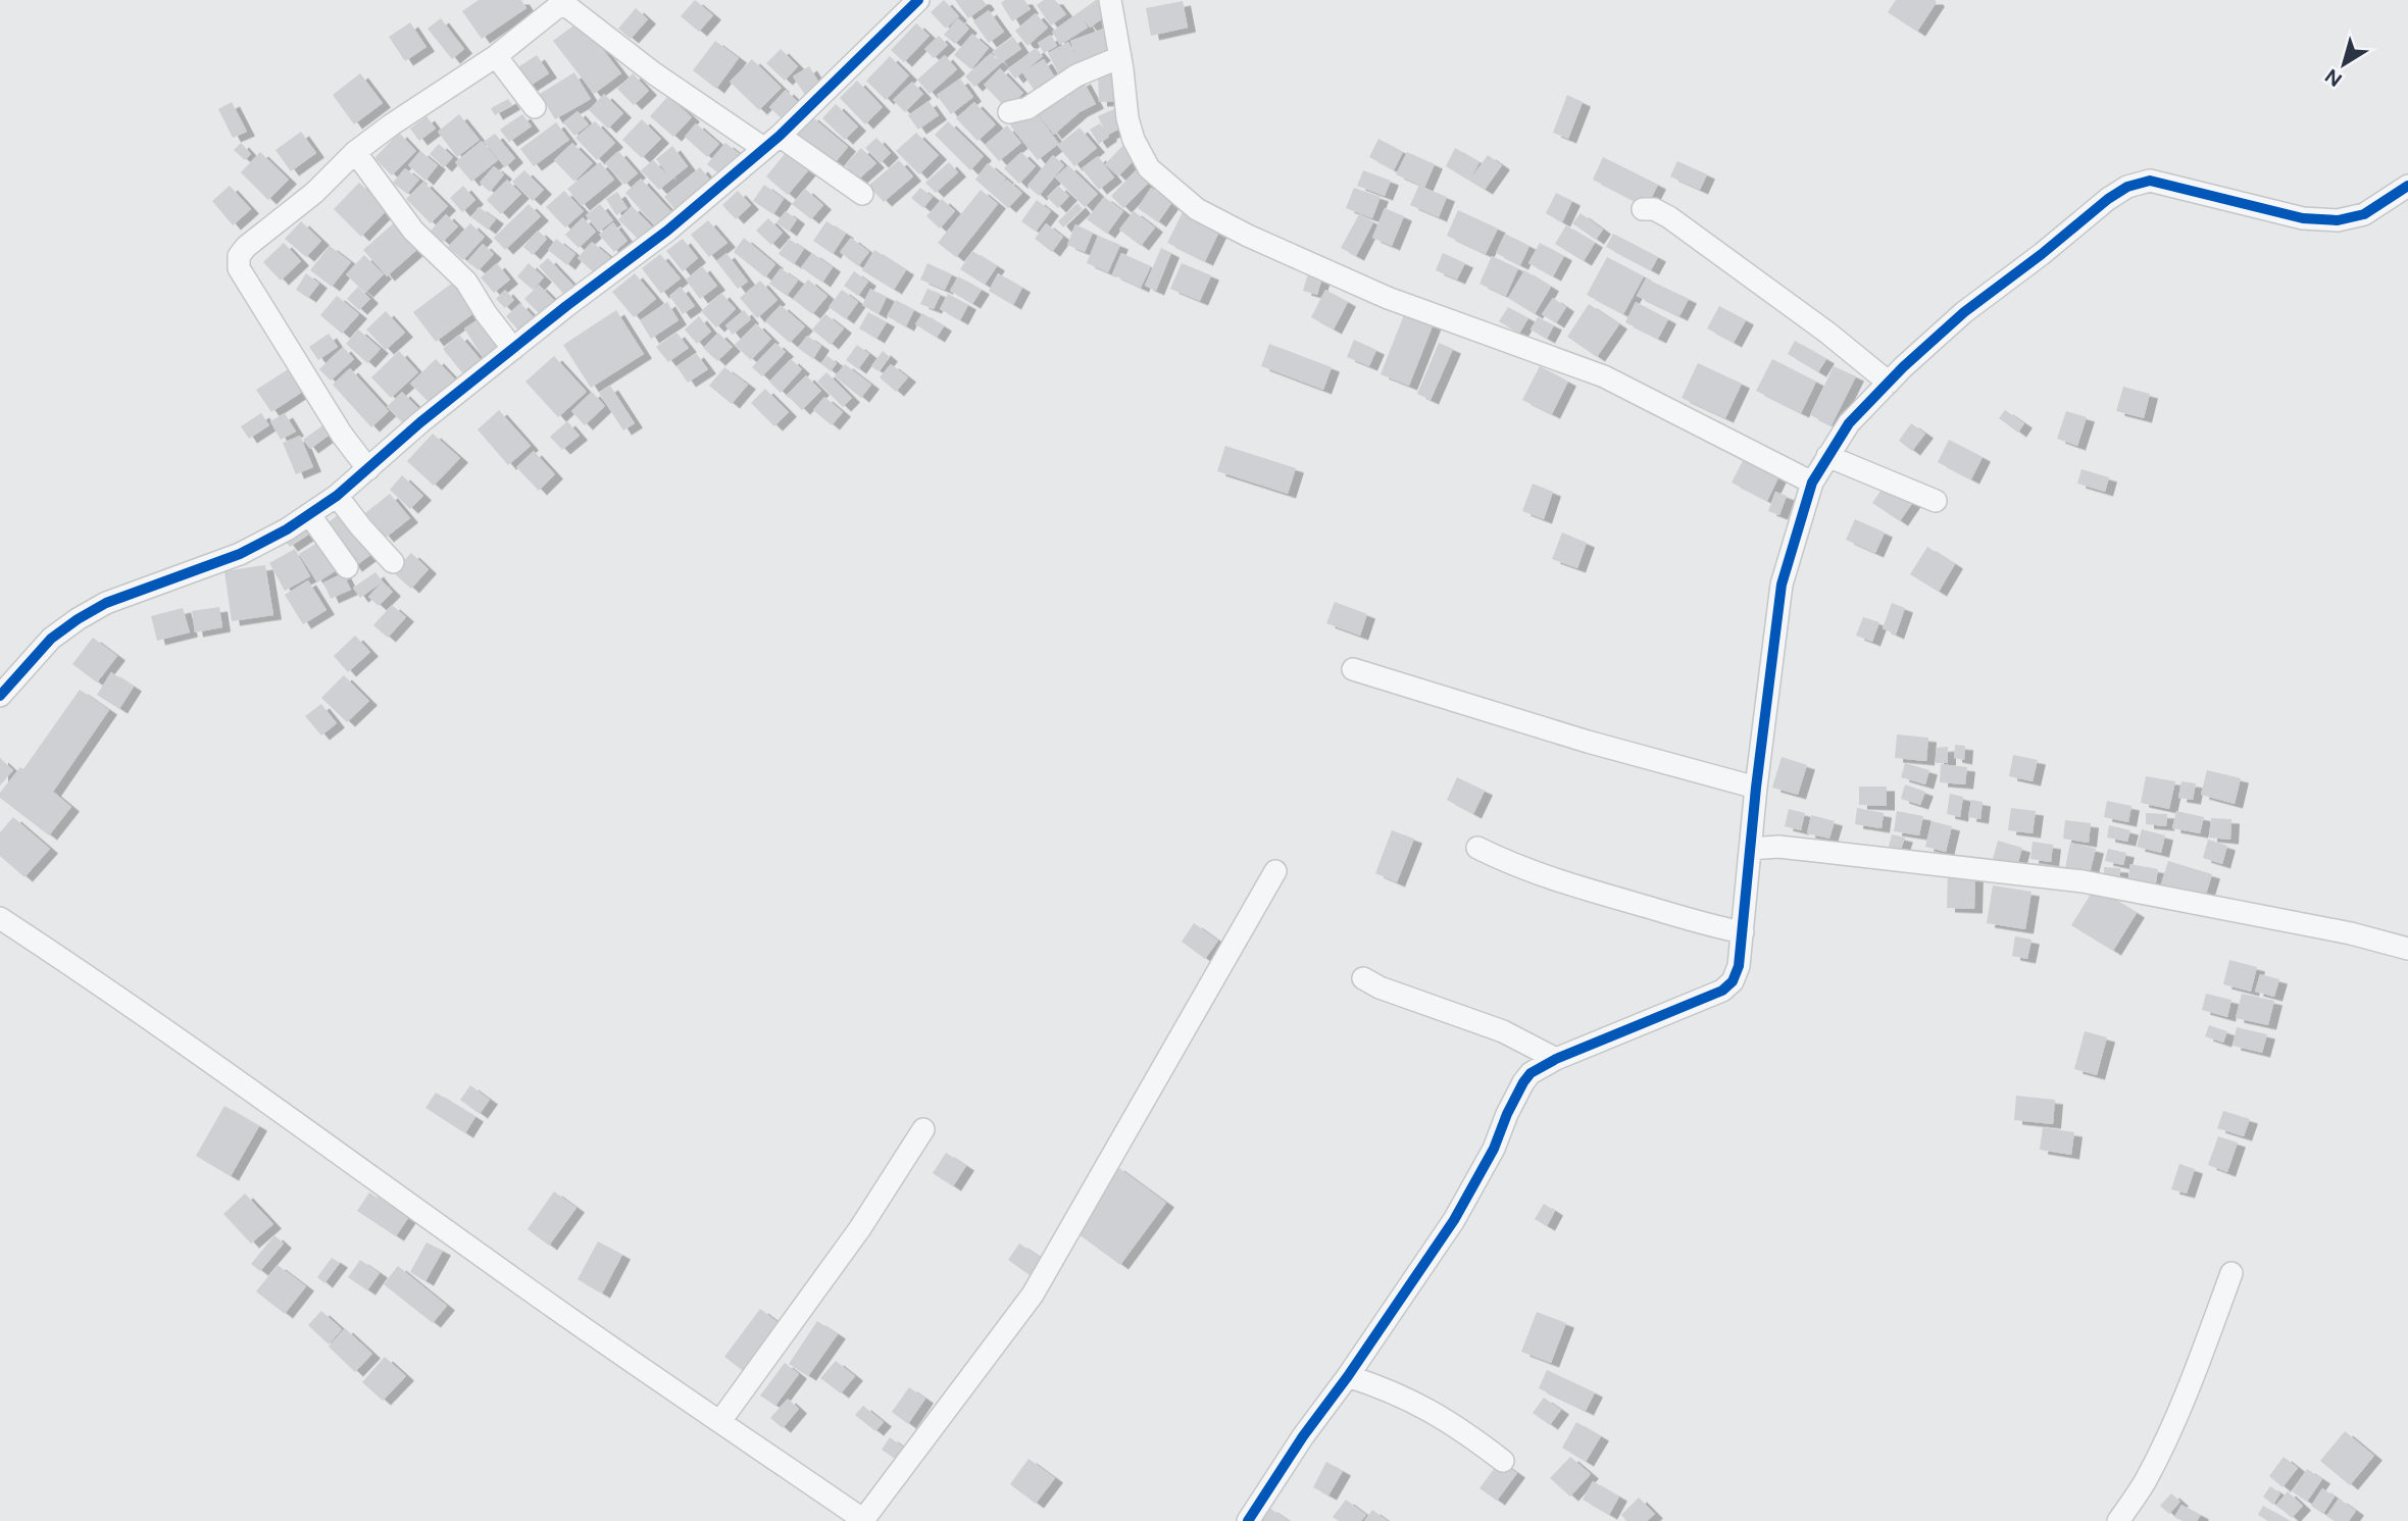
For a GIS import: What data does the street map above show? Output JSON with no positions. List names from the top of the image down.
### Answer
{
  "north": "bottom left"
}
